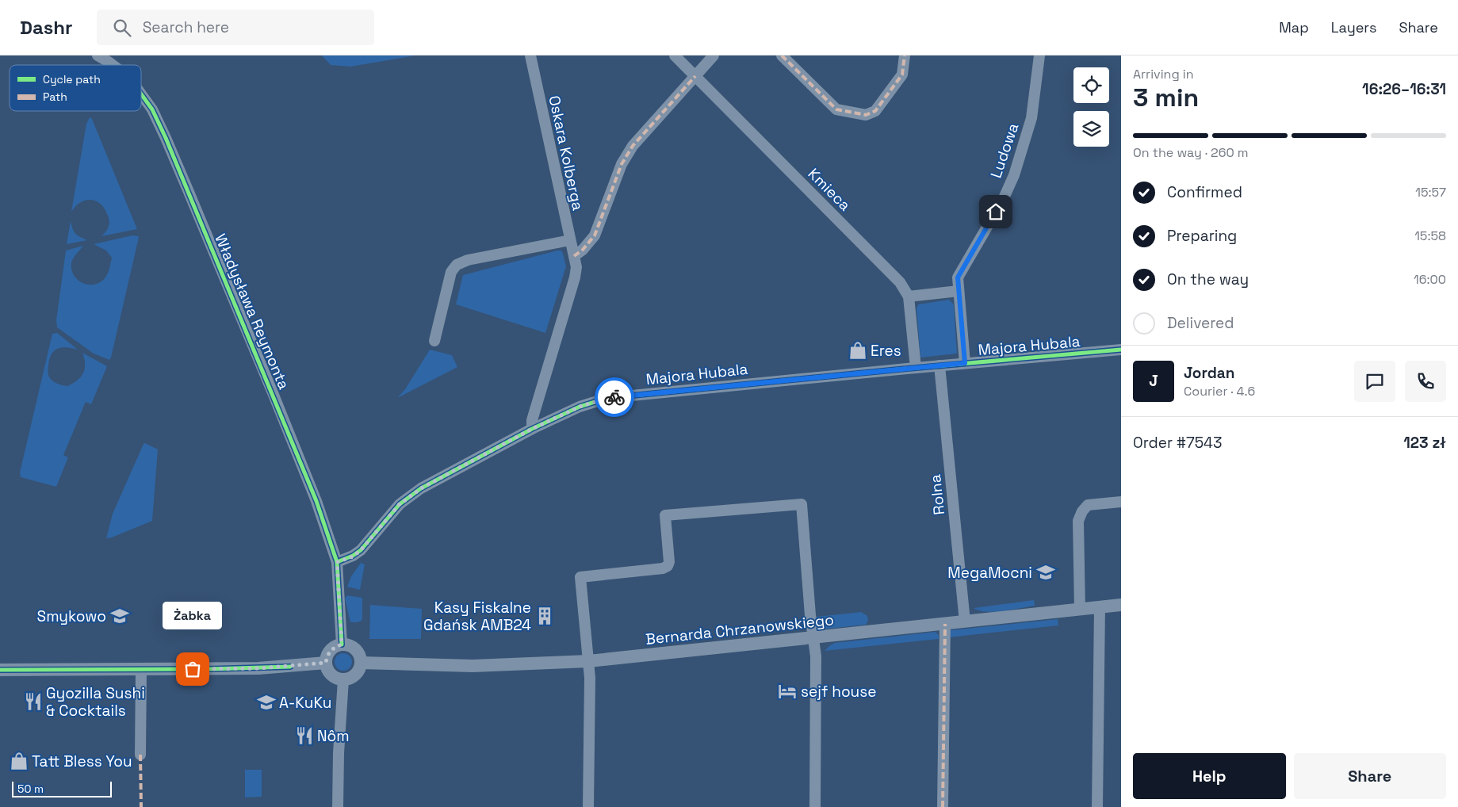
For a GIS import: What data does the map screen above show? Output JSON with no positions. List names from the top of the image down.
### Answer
{
  "streets": {
    "street": [
      "Ludowa",
      "Oskara Kolberga",
      "Kmieca",
      "Władysława Reymonta",
      "Majora Hubala",
      "Rolna",
      "Bernarda Chrzanowskiego"
    ]
  },
  "crossings": [
    ["Ludowa", "Majora Hubala"],
    ["Oskara Kolberga", "Kmieca"],
    ["Oskara Kolberga", "Majora Hubala"],
    ["Kmieca", "Majora Hubala"],
    ["Władysława Reymonta", "Majora Hubala"],
    ["Majora Hubala", "Rolna"],
    ["Rolna", "Bernarda Chrzanowskiego"]
  ],
  "places": {
    "shop": ["Eres", "Tatt Bless You"],
    "school or university": ["MegaMocni", "Smykowo", "A-KuKu"],
    "building": ["Kasy Fiskalne Gdańsk AMB24"],
    "other": ["Żabka"],
    "hotel": ["sejf house"],
    "restaurant": ["Gyozilla Sushi & Cocktails", "Nôm"]
  },
  "legend": ["Cycle path", "Path"],
  "scale_bar": "50 m",
  "page": {
    "header": "Dashr",
    "search": "Search here",
    "nav": ["Map", "Layers", "Share"],
    "heading": ["3 min", "Arriving in", "16:26–16:31"],
    "panel": [
      "Jordan",
      "Courier · 4.6",
      "Order #7543",
      "123 zł"
    ],
    "bar": "On the way · 260 m",
    "list": [
      ["Confirmed", "15:57"],
      ["Preparing", "15:58"],
      ["On the way", "16:00"],
      "Delivered"
    ],
    "round": "J",
    "bubble": "Żabka",
    "buttons": ["Help", "Share"],
    "scale": "50 m"
  }
}
